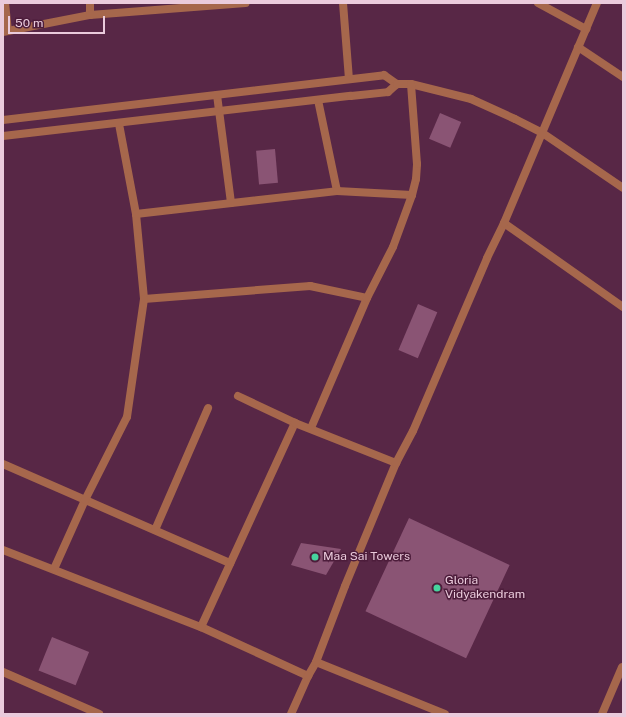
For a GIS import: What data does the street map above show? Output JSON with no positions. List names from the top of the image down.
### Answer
{
  "places": ["Maa Sai Towers", "Gloria Vidyakendram"],
  "scale_bar": "50 m"
}
